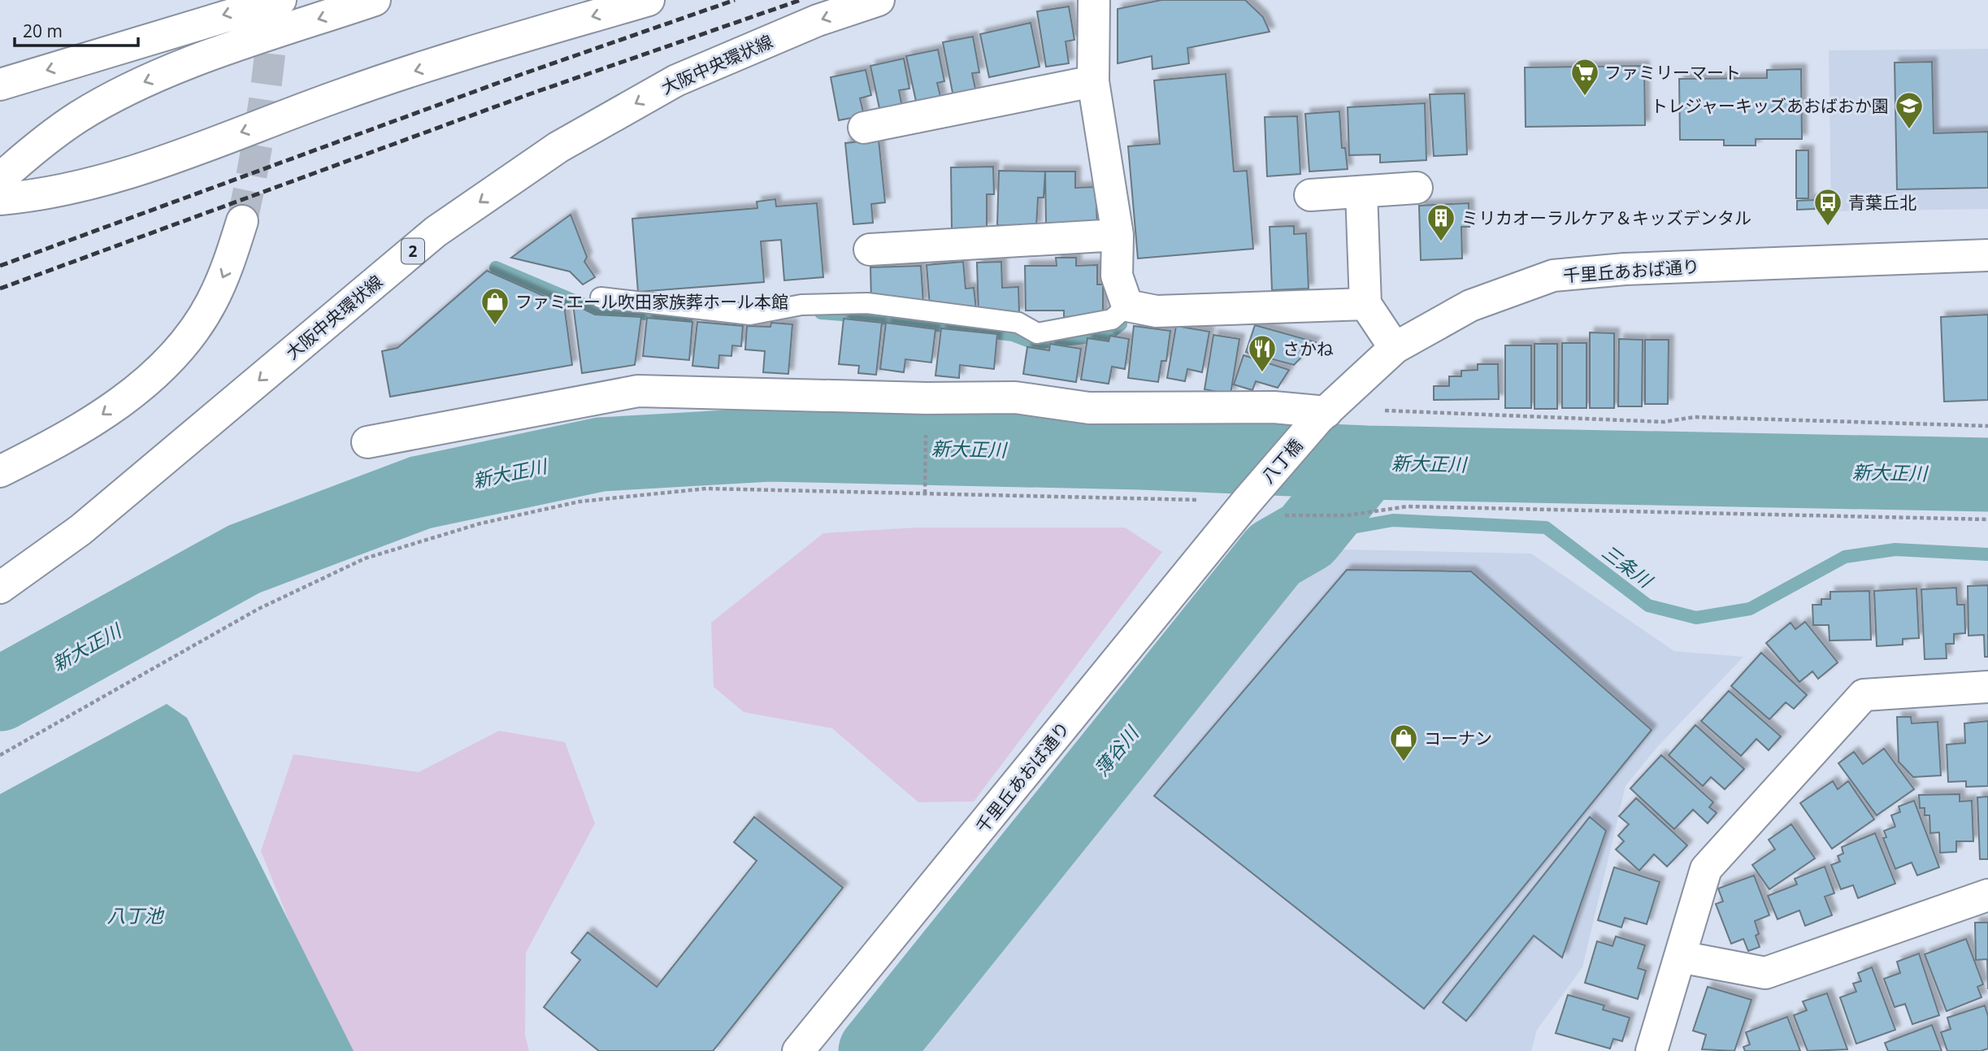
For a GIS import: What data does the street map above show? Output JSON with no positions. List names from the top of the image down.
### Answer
{
  "streets": {
    "main road": [
      "大阪中央環状線",
      "2",
      "千里丘あおば通り",
      "八丁橋"
    ]
  },
  "crossings": [
    ["千里丘あおば通り", "八丁橋"]
  ],
  "water": [
    "新大正川",
    "三条川",
    "薄谷川",
    "八丁池"
  ],
  "places": {
    "supermarket": ["ファミリーマート"],
    "school or university": ["トレジャーキッズあおばおか園"],
    "bus stop": ["青葉丘北"],
    "building": ["ミリカオーラルケア＆キッズデンタル"],
    "shop": ["ファミエール吹田家族葬ホール本館", "コーナン"],
    "restaurant": ["さかね"]
  },
  "scale_bar": "20 m"
}
